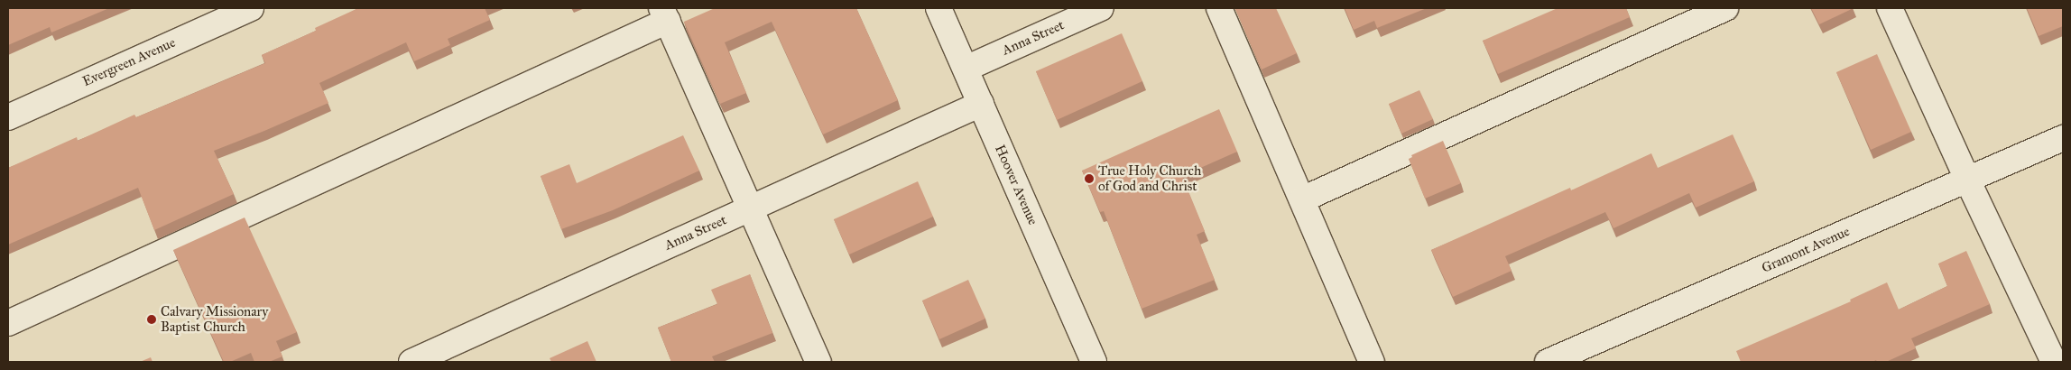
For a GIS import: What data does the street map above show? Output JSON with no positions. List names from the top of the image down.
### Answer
{
  "streets": {
    "street": [
      "Anna Street",
      "Evergreen Avenue",
      "Hoover Avenue",
      "Gramont Avenue"
    ]
  },
  "crossings": [
    ["Anna Street", "Hoover Avenue"]
  ],
  "places": ["True Holy Church of God and Christ", "Calvary Missionary Baptist Church"]
}
